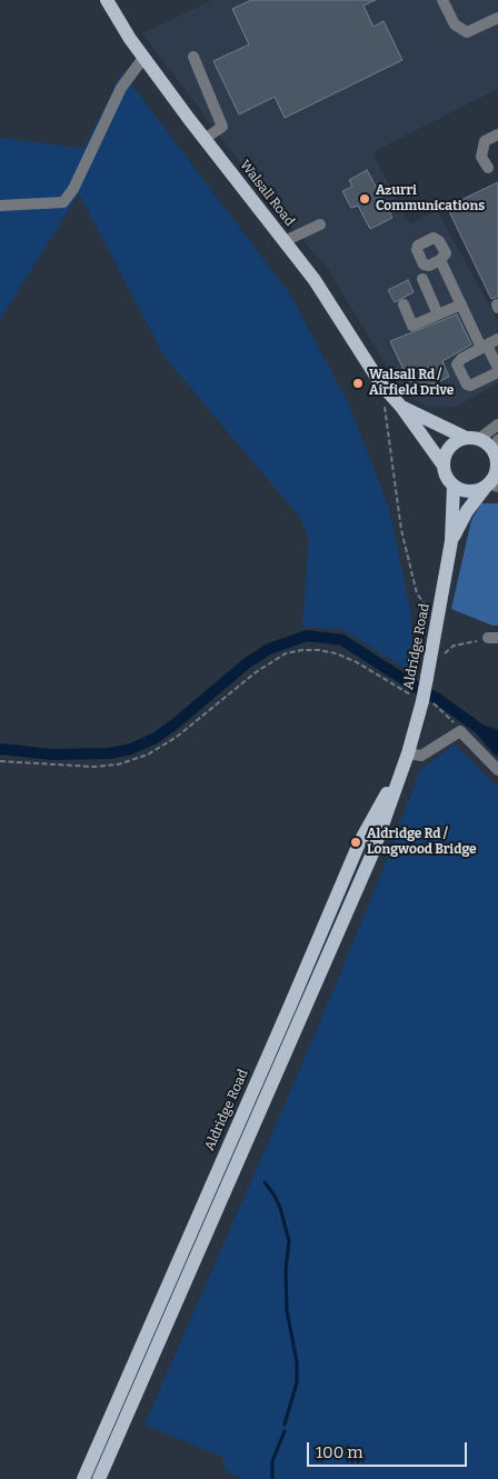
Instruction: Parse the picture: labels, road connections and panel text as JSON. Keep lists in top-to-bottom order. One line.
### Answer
{"streets":{"main road":["Walsall Road","Aldridge Road"]},"crossings":[["Walsall Road","Aldridge Road"]],"places":["Azurri Communications","Walsall Rd / Airfield Drive","Aldridge Rd / Longwood Bridge"],"scale_bar":"100 m"}
